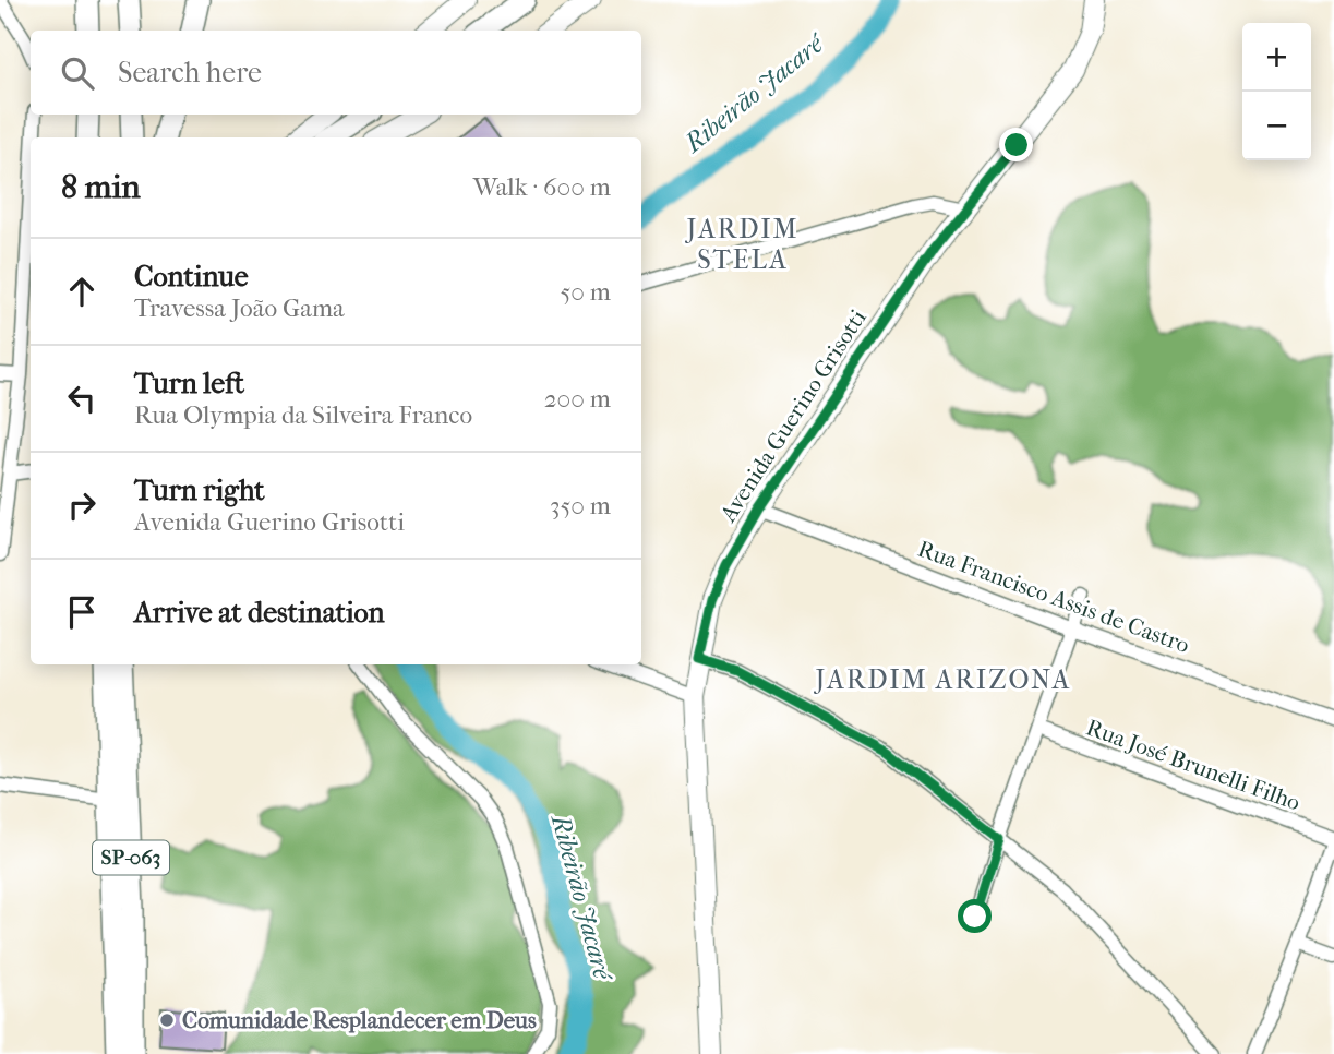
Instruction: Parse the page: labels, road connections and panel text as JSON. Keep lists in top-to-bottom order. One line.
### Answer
{"streets":{"main road":["Avenida Guerino Grisotti","SP-063"],"street":["Rua Francisco Assis de Castro","Rua José Brunelli Filho"]},"crossings":[["Avenida Guerino Grisotti","Rua Francisco Assis de Castro"]],"districts":["JARDIM STELA","JARDIM ARIZONA"],"water":["Ribeirão Jacaré"],"places":["Comunidade Resplandecer em Deus"],"page":{"map_buttons":["+","−"],"search":"Search here","heading":["8 min","Walk · 600 m"],"list":[["Continue","Travessa João Gama","50 m"],["Turn left","Rua Olympia da Silveira Franco","200 m"],["Turn right","Avenida Guerino Grisotti","350 m"],"Arrive at destination"]}}
